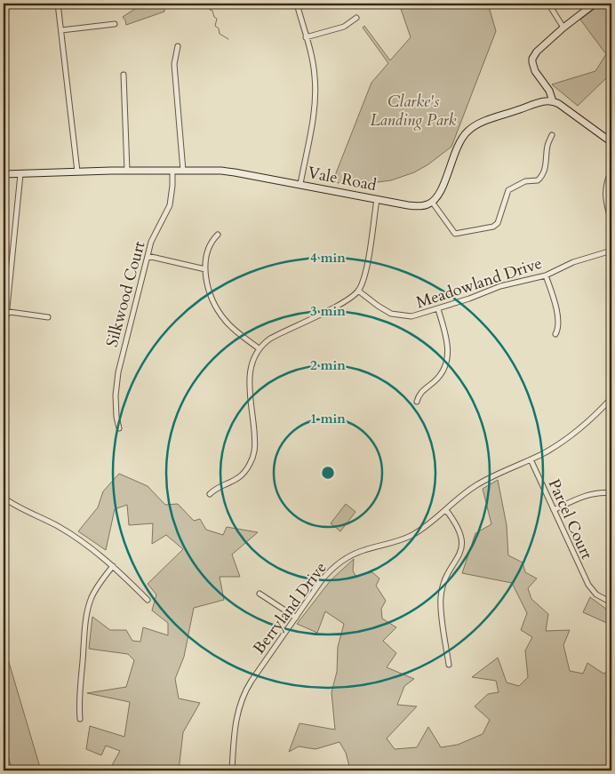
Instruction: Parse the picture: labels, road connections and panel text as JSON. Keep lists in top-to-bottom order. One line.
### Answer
{"streets":{"main road":["Vale Road"],"street":["Meadowland Drive","Silkwood Court","Parcel Court","Berryland Drive"]},"crossings":[["Vale Road","Silkwood Court"],["Parcel Court","Berryland Drive"]],"parks":["Clarke's Landing Park"],"rings":["4 min","3 min","2 min","1 min"]}
